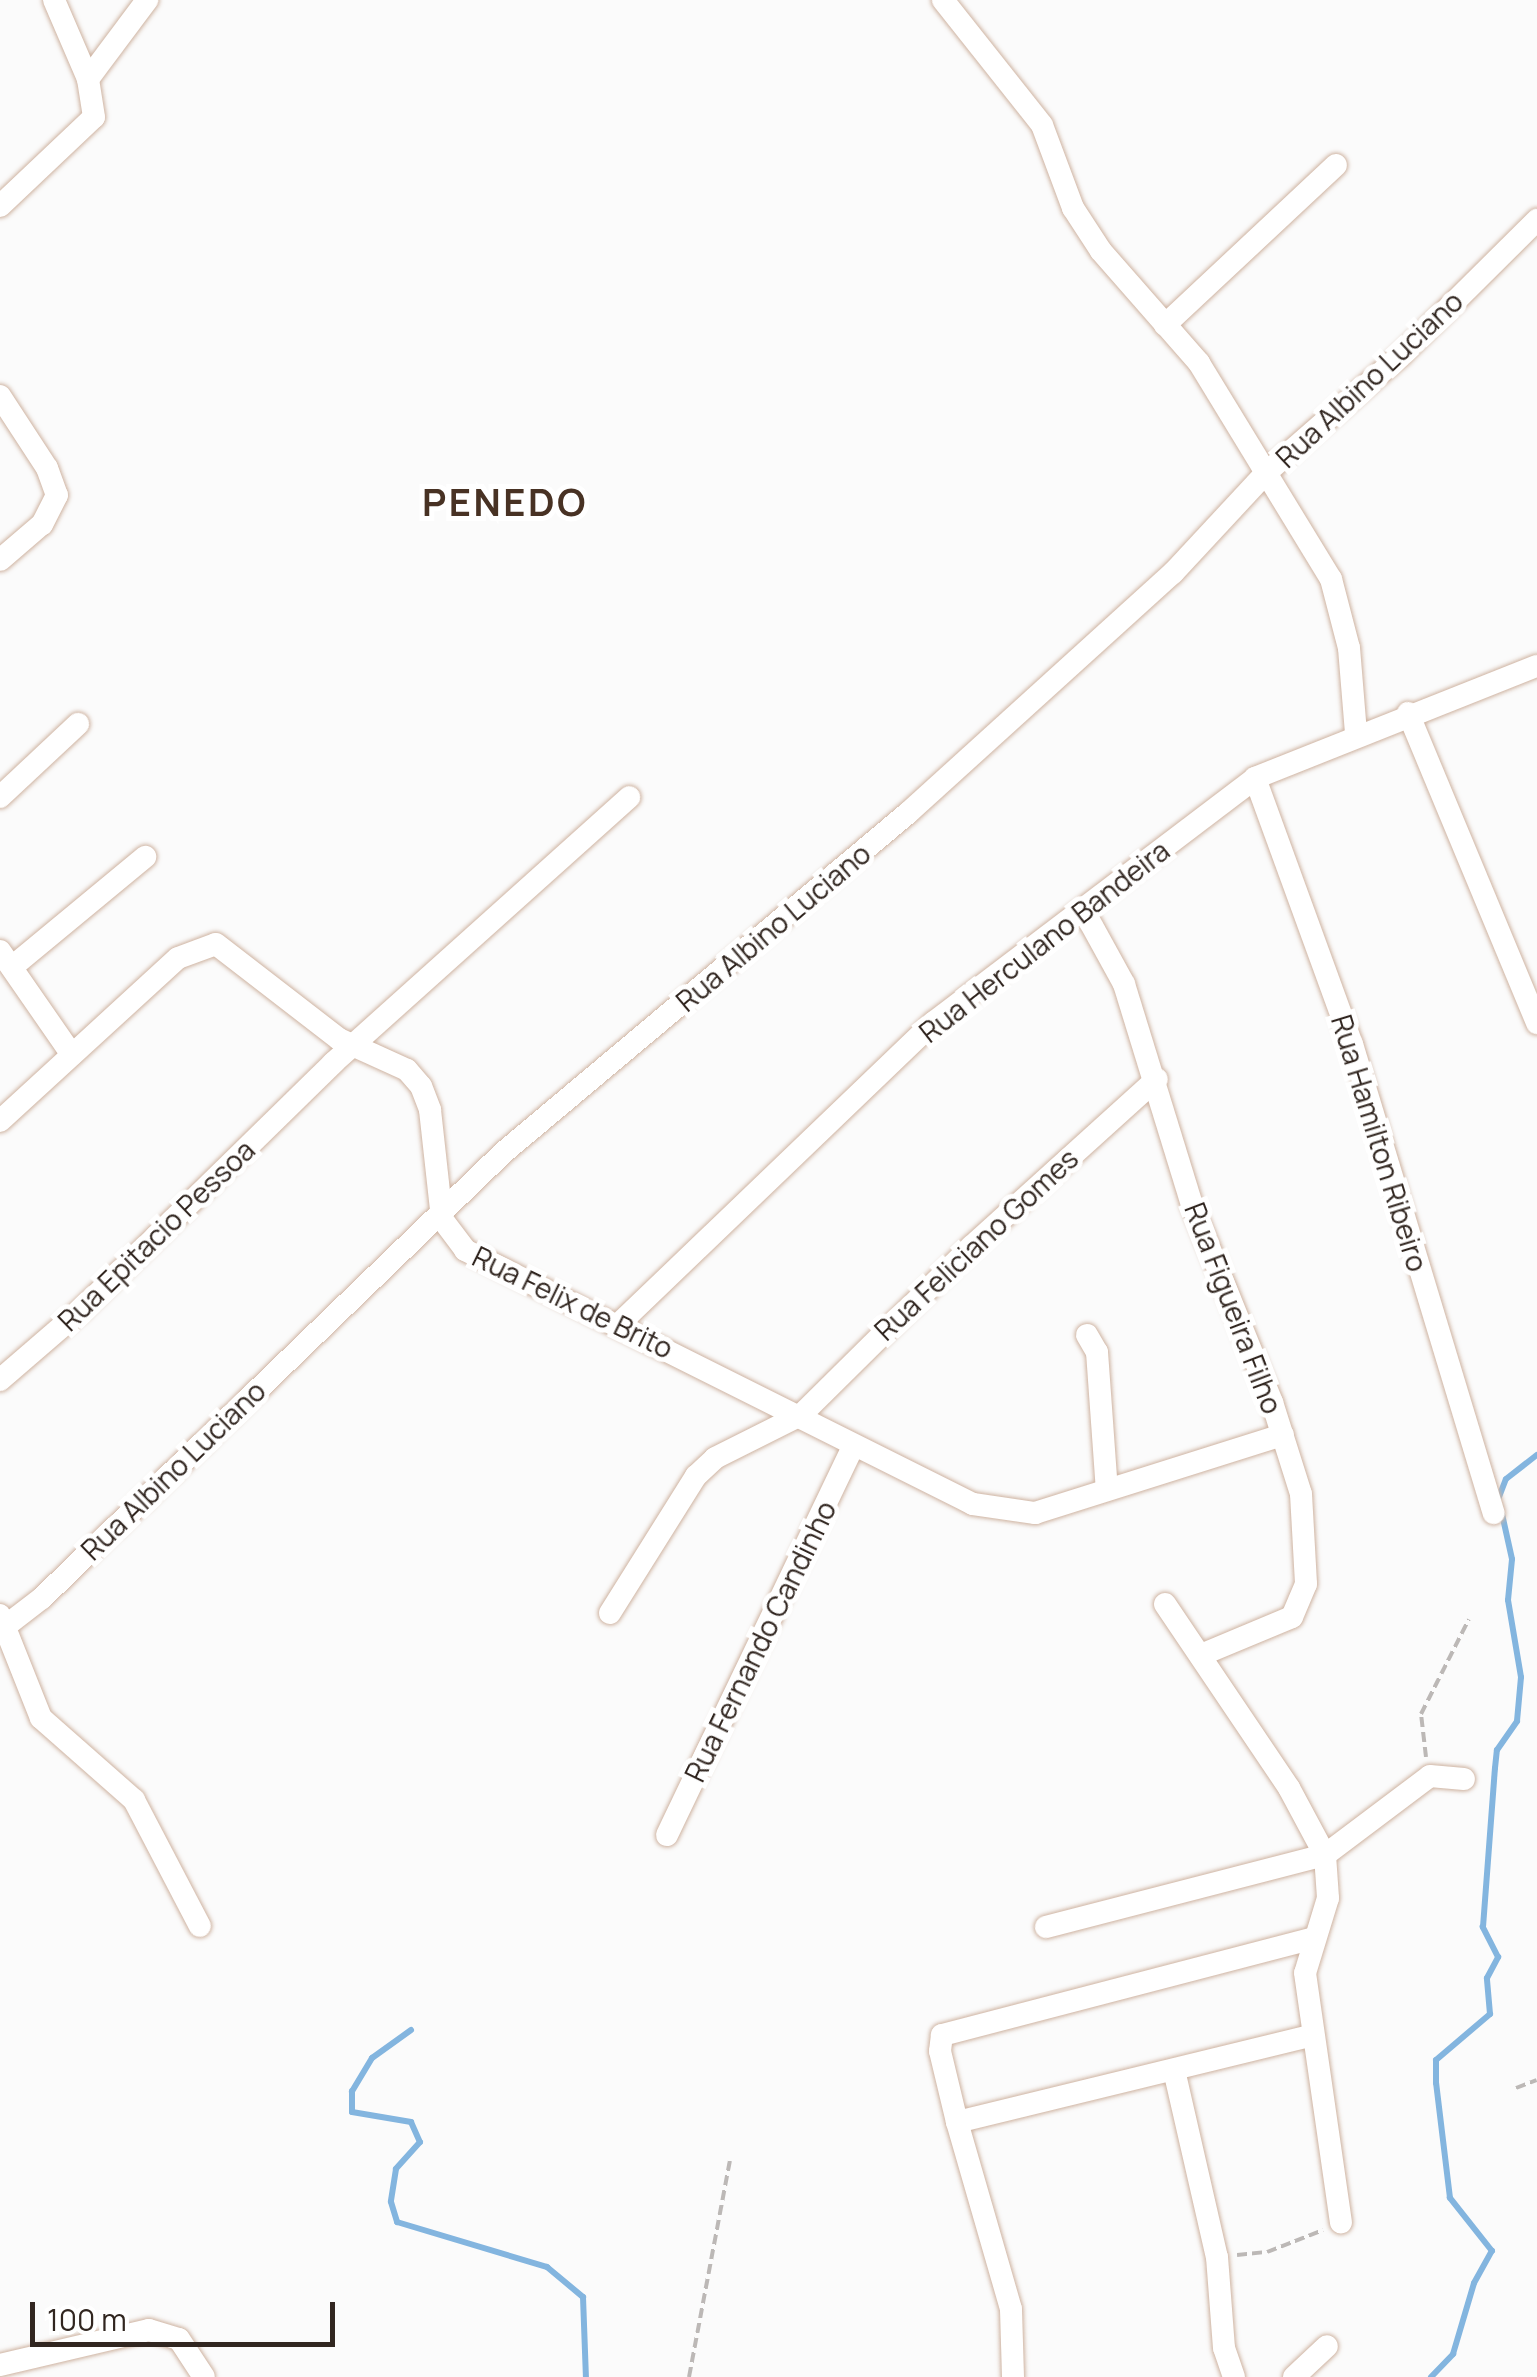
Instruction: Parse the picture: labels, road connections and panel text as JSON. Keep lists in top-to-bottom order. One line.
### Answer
{"streets":{"street":["Rua Albino Luciano","Rua Herculano Bandeira","Rua Hamilton Ribeiro","Rua Epitacio Pessoa","Rua Feliciano Gomes","Rua Felix de Brito","Rua Figueira Filho","Rua Fernando Candinho"]},"crossings":[["Rua Albino Luciano","Rua Felix de Brito"],["Rua Herculano Bandeira","Rua Hamilton Ribeiro"],["Rua Herculano Bandeira","Rua Felix de Brito"],["Rua Herculano Bandeira","Rua Figueira Filho"],["Rua Feliciano Gomes","Rua Felix de Brito"],["Rua Feliciano Gomes","Rua Figueira Filho"],["Rua Felix de Brito","Rua Figueira Filho"],["Rua Felix de Brito","Rua Fernando Candinho"]],"districts":["PENEDO"],"scale_bar":"100 m"}
